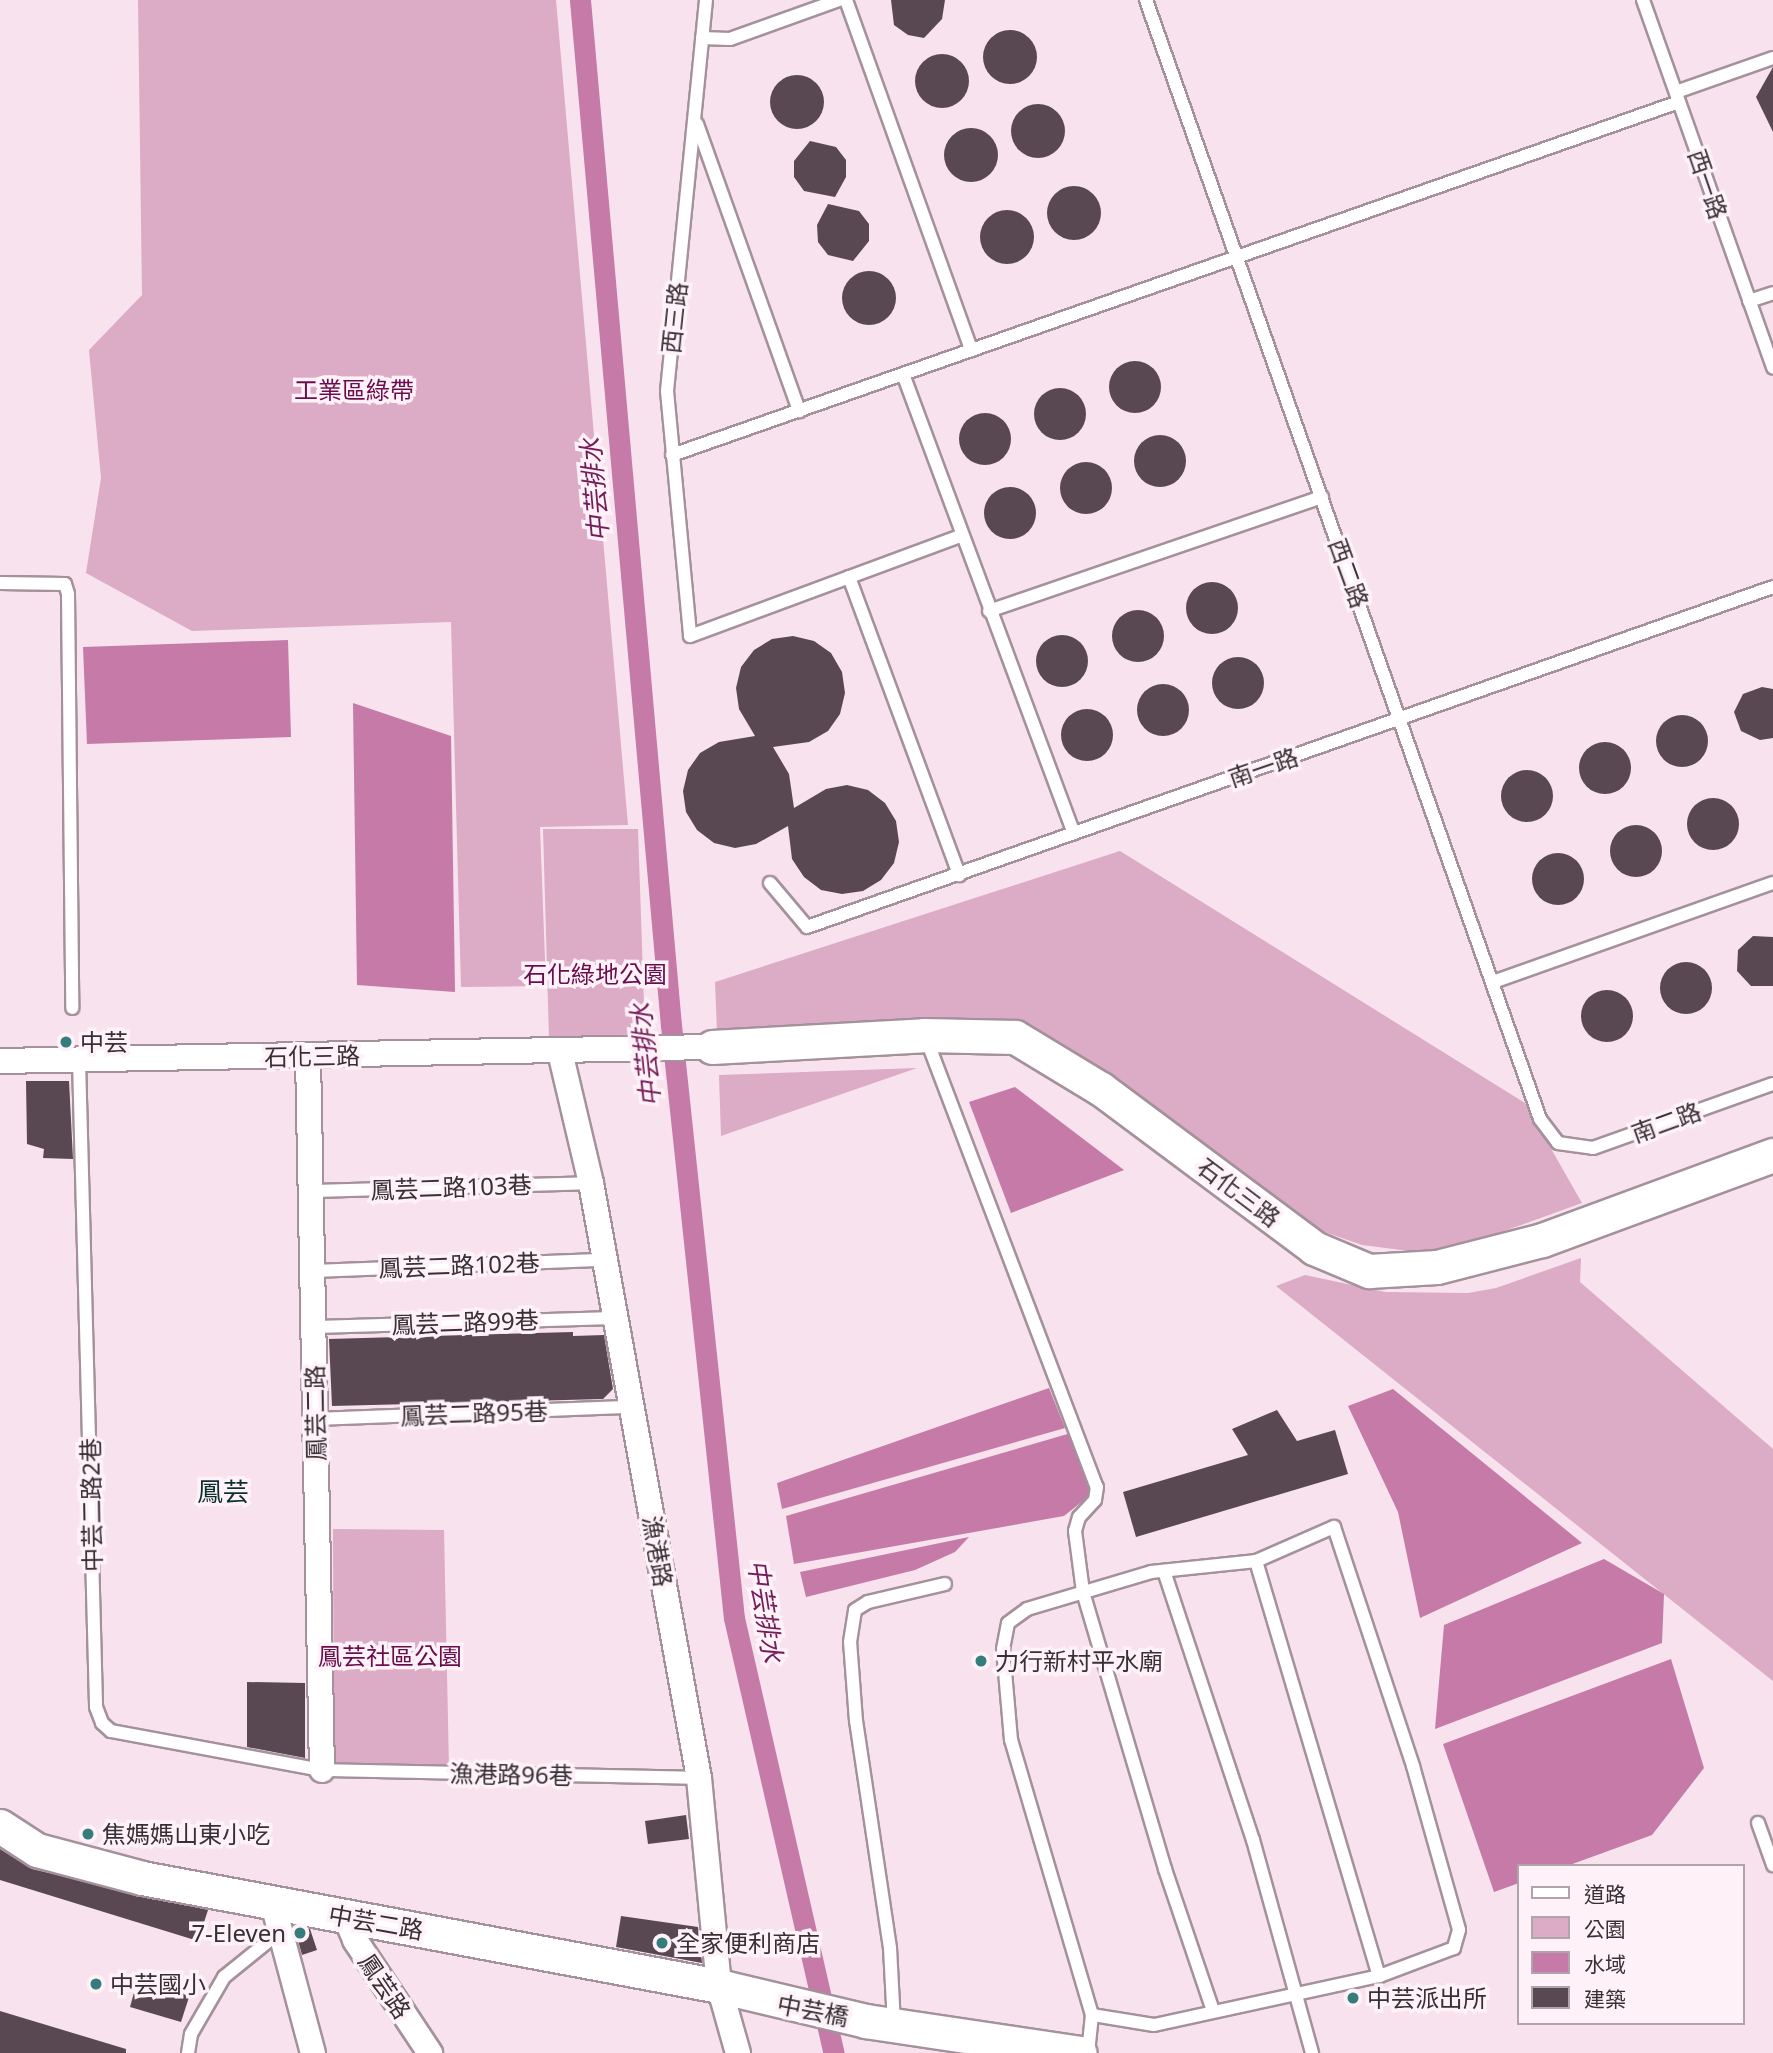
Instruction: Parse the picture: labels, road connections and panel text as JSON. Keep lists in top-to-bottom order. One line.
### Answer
{"streets":{"street":["石化三路","鳳芸二路","漁港路","中芸二路","鳳芸路","中芸橋"],"lane":["西一路","西三路","西二路","南一路","南二路","鳳芸二路103巷","鳳芸二路102巷","鳳芸二路99巷","鳳芸二路95巷","中芸二路2巷","漁港路96巷"]},"crossings":[["西二路","南一路"],["西二路","南二路"],["石化三路","鳳芸二路"],["石化三路","中芸二路2巷"],["石化三路","漁港路"],["鳳芸二路103巷","鳳芸二路"],["鳳芸二路103巷","漁港路"],["鳳芸二路102巷","鳳芸二路"],["鳳芸二路102巷","漁港路"],["鳳芸二路99巷","鳳芸二路"],["鳳芸二路99巷","漁港路"],["鳳芸二路","鳳芸二路95巷"],["鳳芸二路","中芸二路2巷"],["鳳芸二路","漁港路96巷"],["鳳芸二路95巷","漁港路"],["中芸二路2巷","漁港路96巷"],["漁港路","漁港路96巷"],["漁港路","中芸二路"],["中芸二路","鳳芸路"],["中芸二路","中芸橋"]],"districts":["鳳芸"],"water":["中芸排水"],"parks":["工業區綠帶","石化綠地公園","鳳芸社區公園"],"places":["中芸","力行新村平水廟","焦媽媽山東小吃","7-Eleven","全家便利商店","中芸國小","中芸派出所"],"legend":["道路","公園","水域","建築"]}
